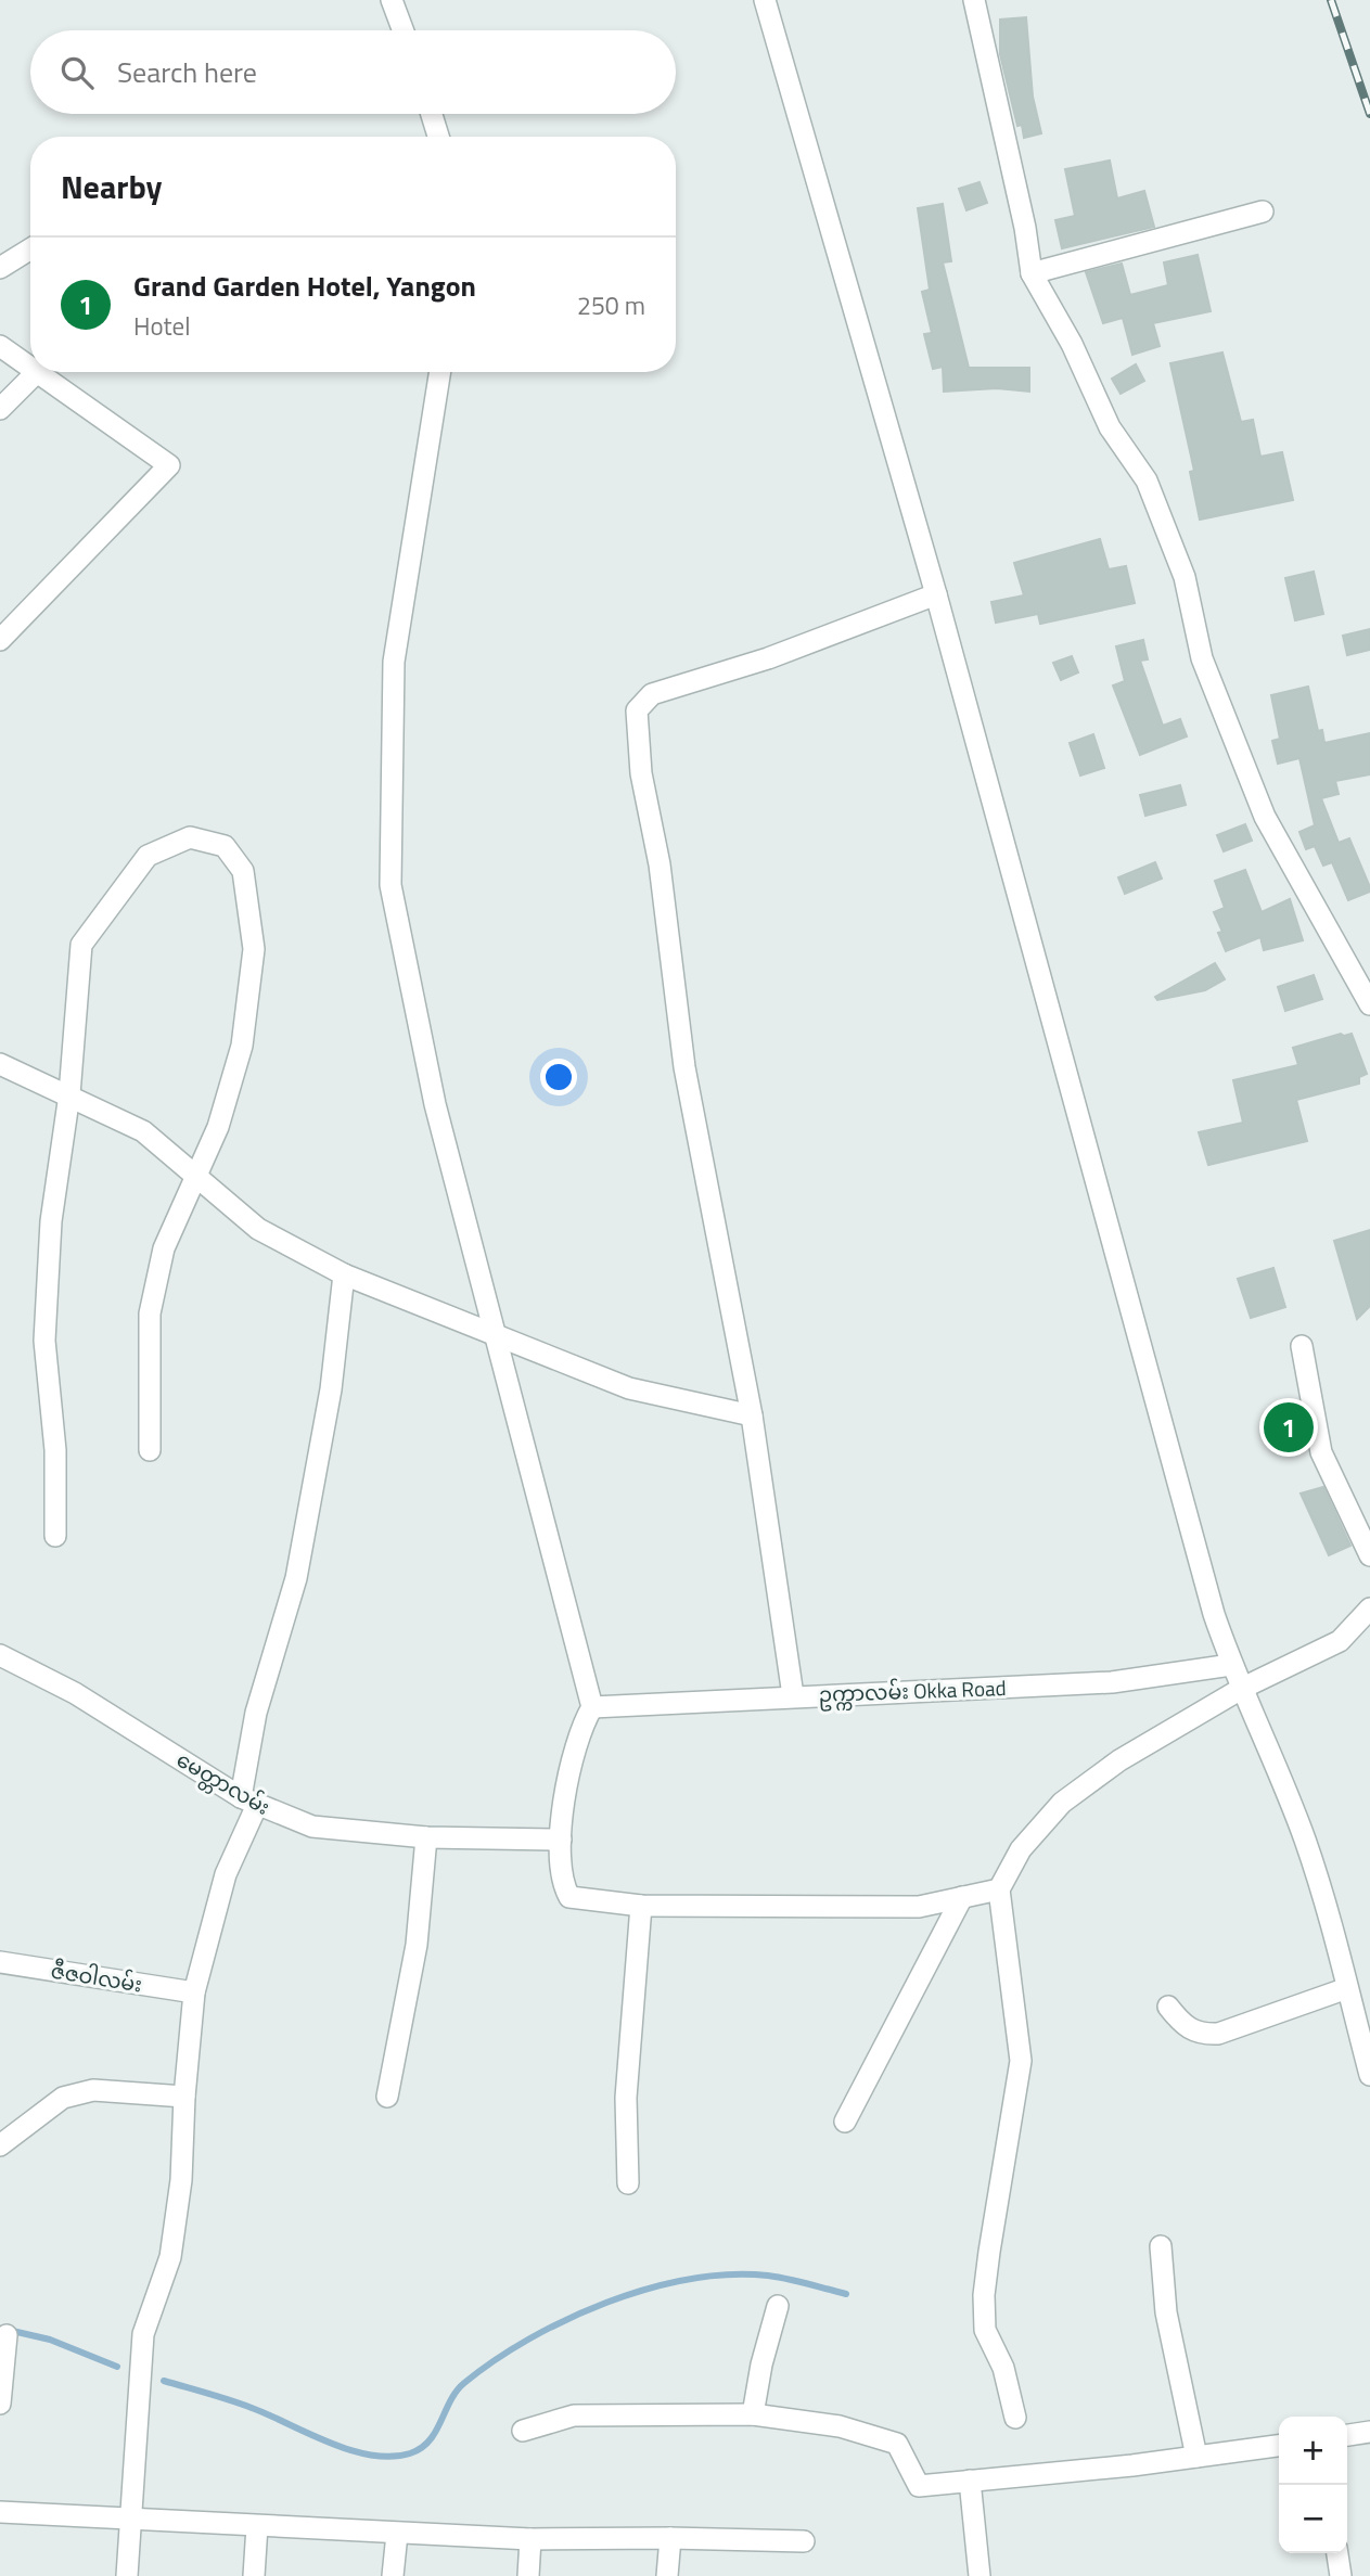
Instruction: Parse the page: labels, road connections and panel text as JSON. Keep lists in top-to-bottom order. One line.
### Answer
{"streets":{"street":["ဥက္ကာလမ်း Okka Road","မေတ္တာလမ်း","ဇီဇဝါလမ်း"]},"page":{"search":"Search here","heading":"Nearby","list":[{"mark":"1","name":"Grand Garden Hotel, Yangon","note":"Hotel","value":"250 m"}],"pins":"1","map_buttons":["+","−"]}}
